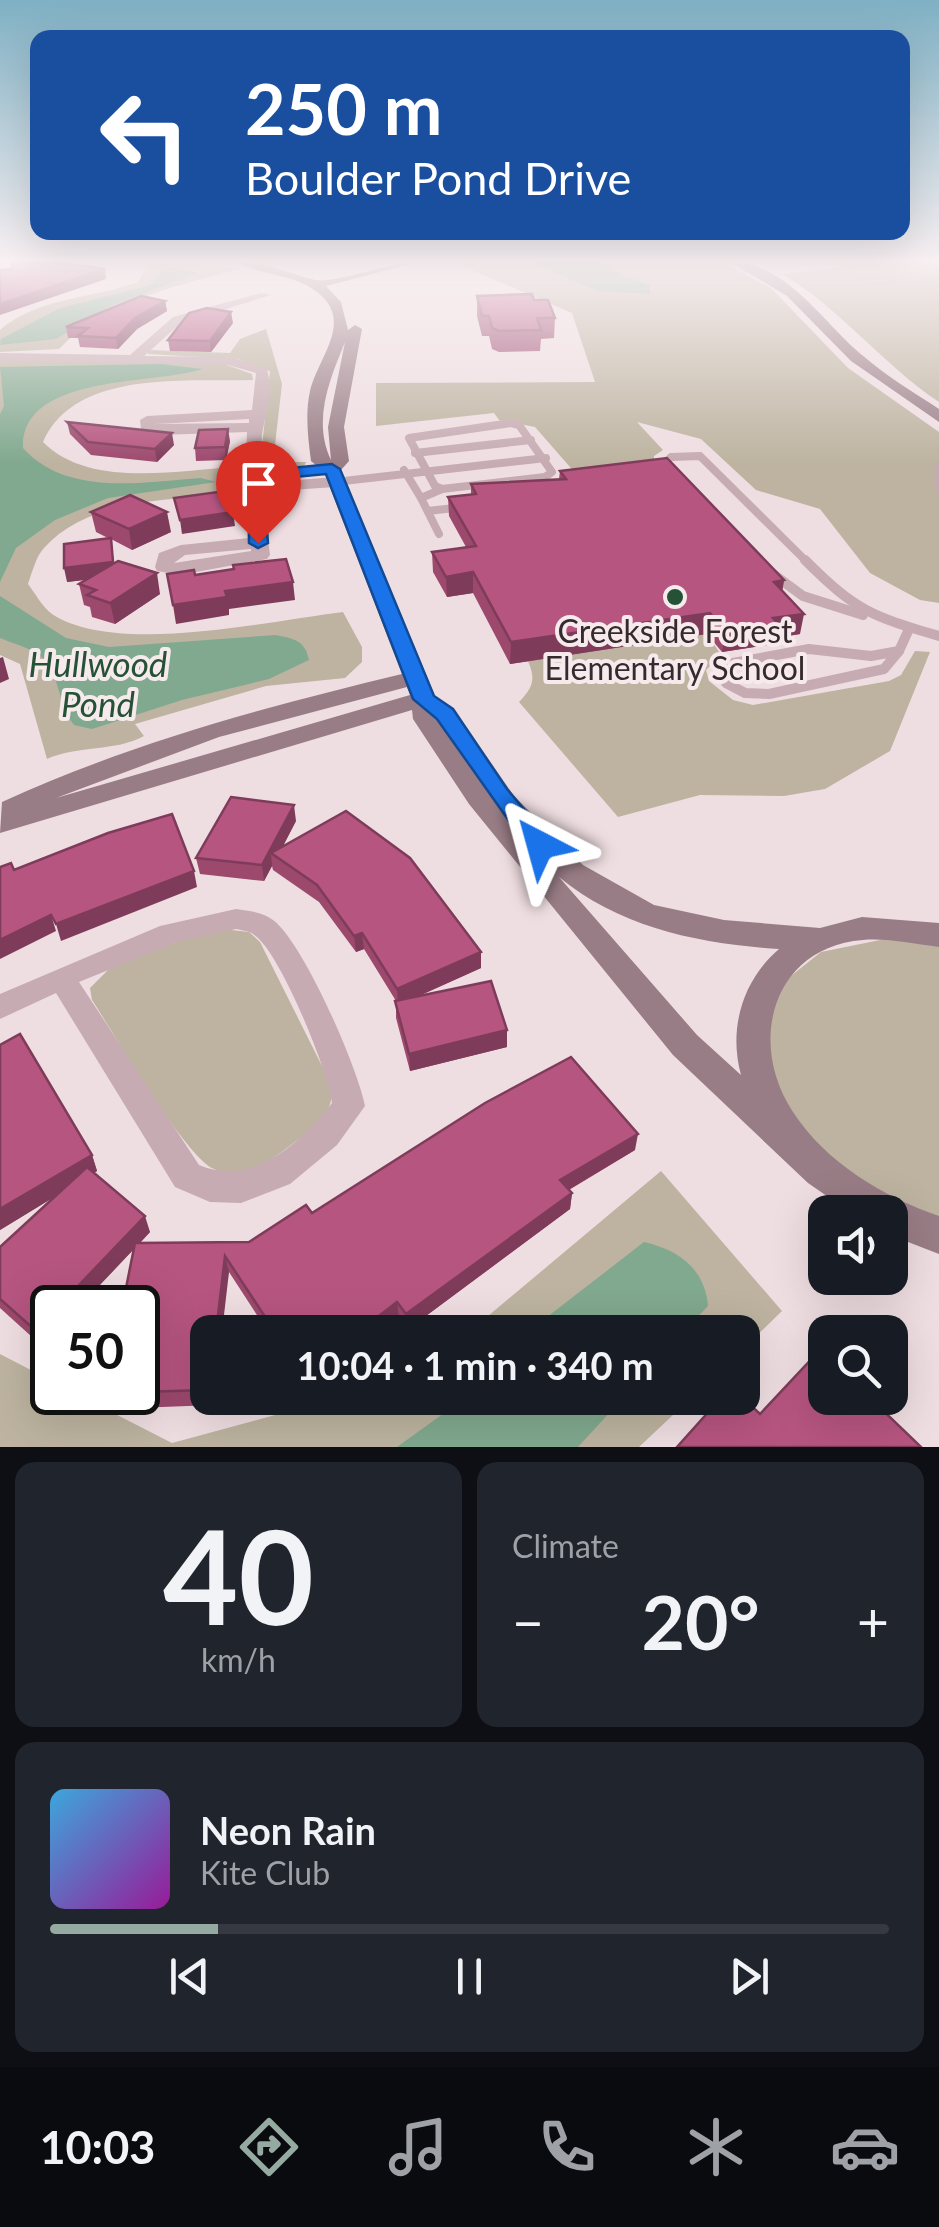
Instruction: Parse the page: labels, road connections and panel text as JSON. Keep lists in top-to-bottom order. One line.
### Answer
{"water":["Hullwood Pond"],"places":["Creekside Forest Elementary School"],"page":{"turn":["250 m","Boulder Pond Drive"],"limit":"50","trip":"10:04 · 1 min · 340 m","tile":[["40","km/h"],"Climate"],"heat":["−","20°","+"],"song":["Neon Rain","Kite Club"],"tabs":"10:03"}}
